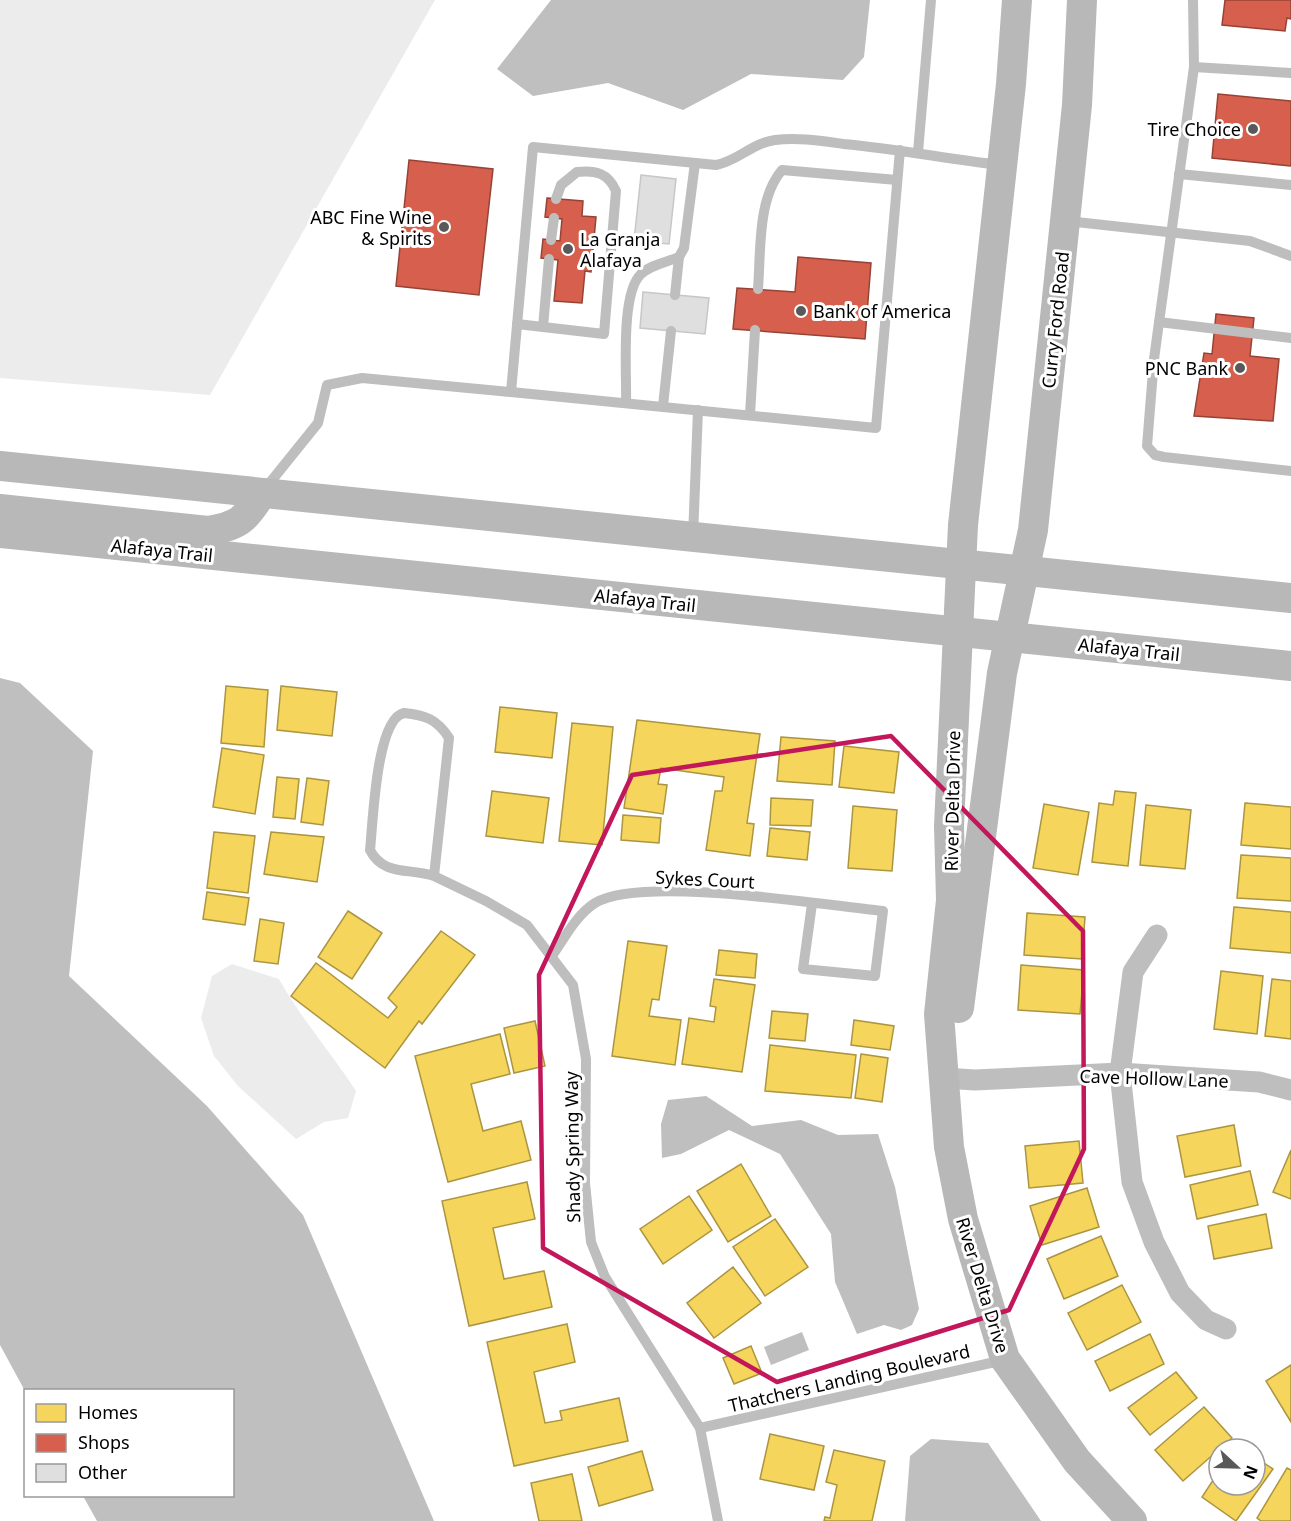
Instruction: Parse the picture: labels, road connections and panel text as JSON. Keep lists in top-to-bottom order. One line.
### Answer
{"streets":{"main road":["Curry Ford Road","Alafaya Trail","River Delta Drive"],"street":["Cave Hollow Lane"],"lane":["Sykes Court","Shady Spring Way","Thatchers Landing Boulevard"]},"crossings":[["Curry Ford Road","Alafaya Trail"],["Curry Ford Road","River Delta Drive"],["Alafaya Trail","River Delta Drive"],["River Delta Drive","Cave Hollow Lane"],["River Delta Drive","Thatchers Landing Boulevard"],["Sykes Court","Shady Spring Way"],["Shady Spring Way","Thatchers Landing Boulevard"]],"places":["Tire Choice","ABC Fine Wine & Spirits","La Granja Alafaya","Bank of America","PNC Bank"],"legend":["Homes","Shops","Other"],"north":"right"}
